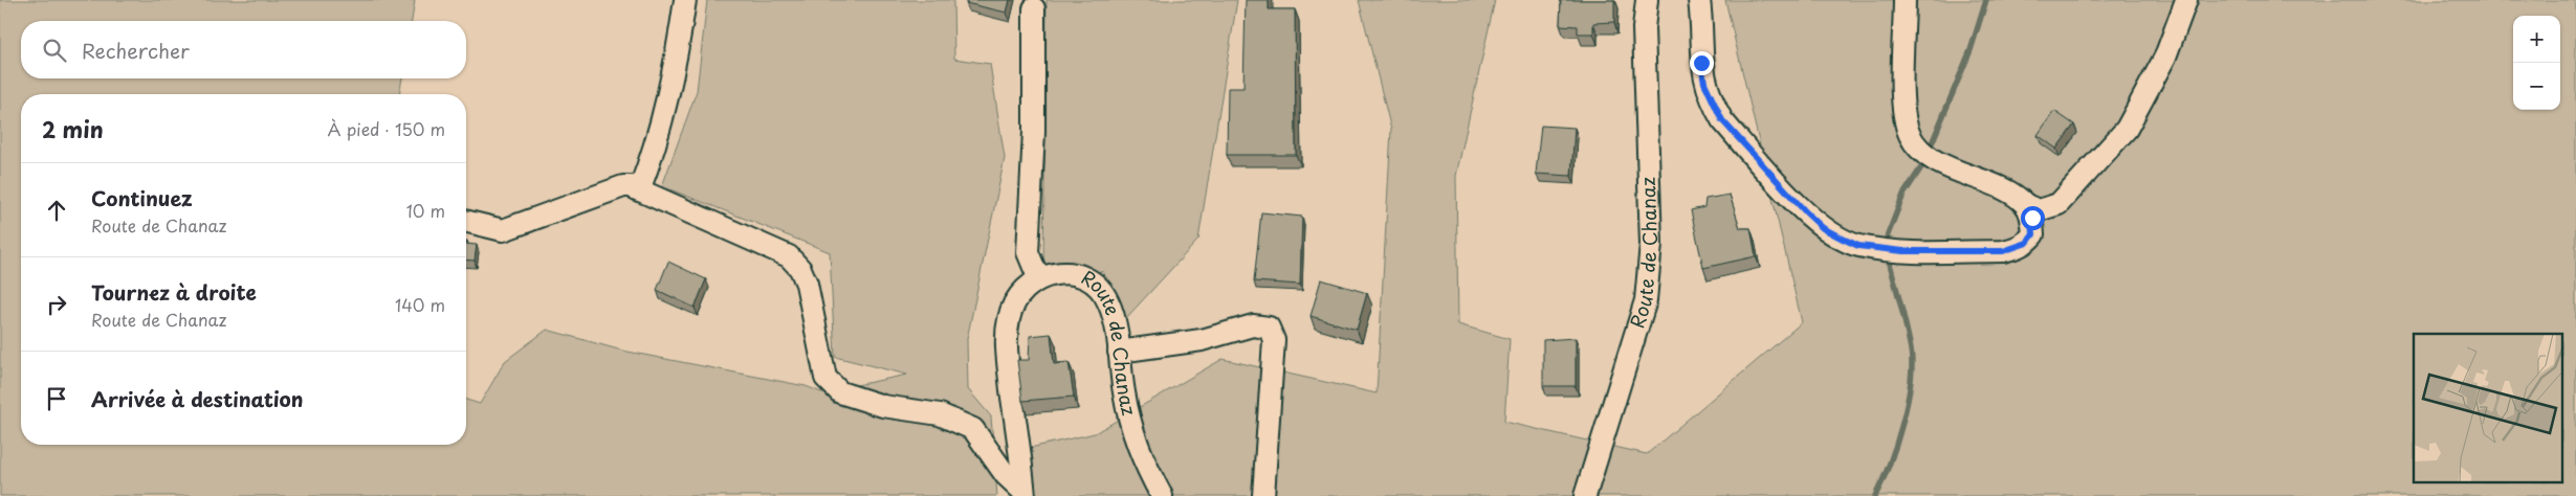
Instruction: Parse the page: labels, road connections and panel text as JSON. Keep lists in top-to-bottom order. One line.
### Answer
{"streets":{"street":["Route de Chanaz"]},"page":{"map_buttons":["+","−"],"search":"Rechercher","heading":["2 min","À pied · 150 m"],"list":[["Continuez","Route de Chanaz","10 m"],["Tournez à droite","Route de Chanaz","140 m"],"Arrivée à destination"]}}
